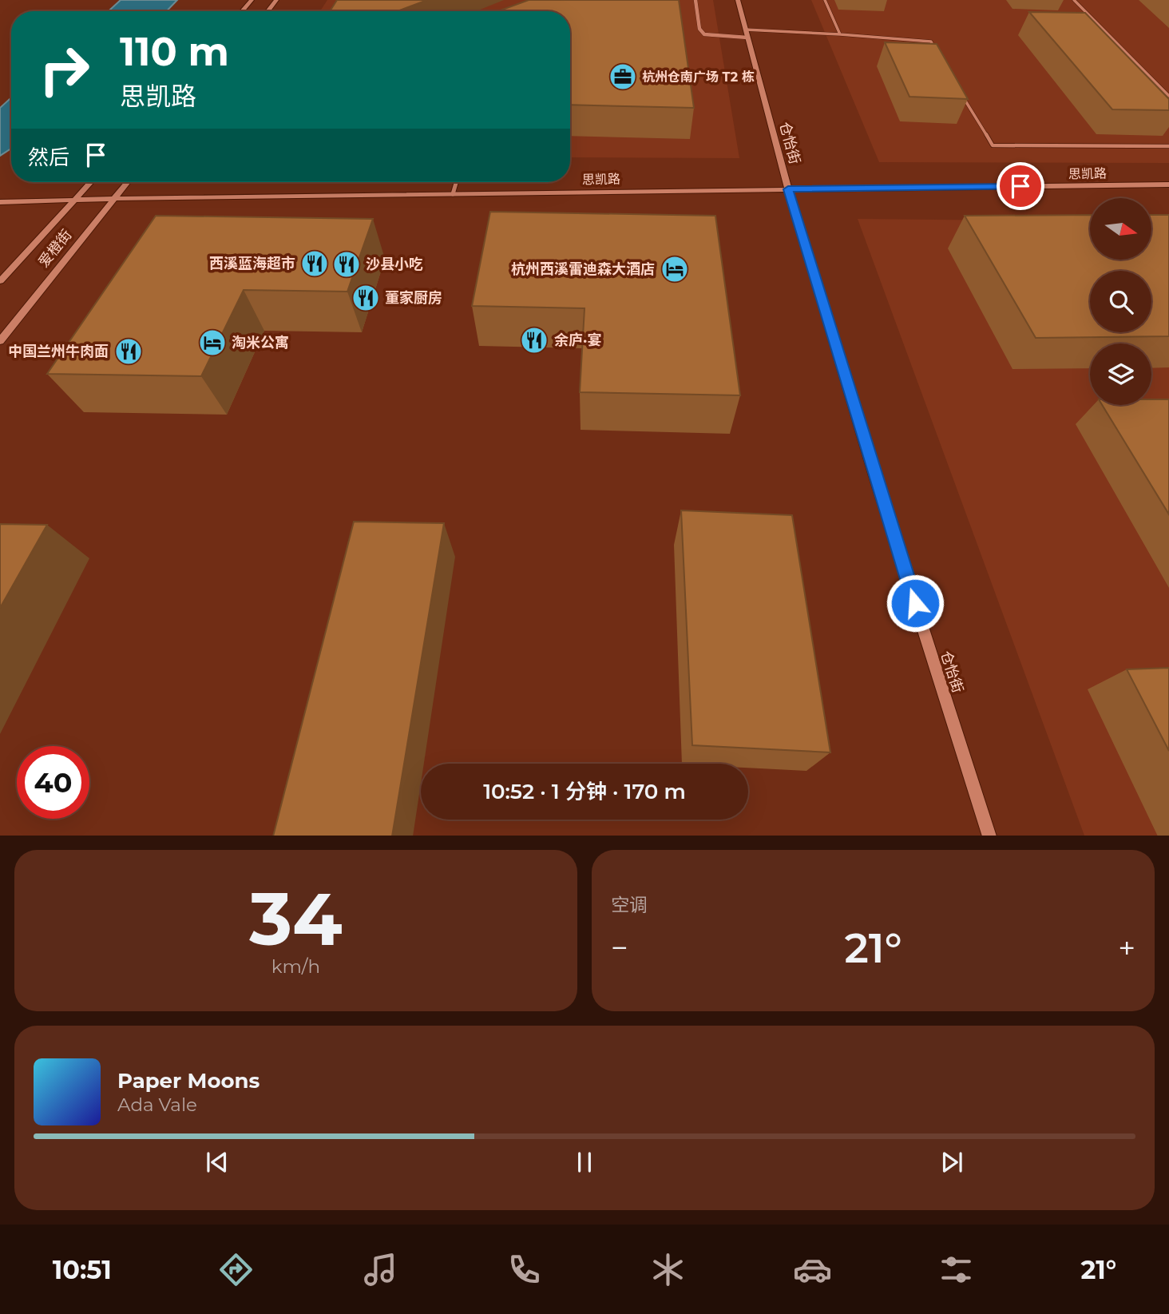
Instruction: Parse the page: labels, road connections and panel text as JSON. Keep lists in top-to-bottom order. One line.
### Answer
{"streets":{"street":["仓怡街","思凯路","爱橙街"]},"crossings":[["仓怡街","思凯路"],["思凯路","爱橙街"]],"places":{"office":["杭州仓南广场 T2 栋"],"restaurant":["西溪蓝海超市","沙县小吃","董家厨房","余庐·宴","中国兰州牛肉面"],"hotel":["杭州西溪雷迪森大酒店","淘米公寓"]},"north":"right","page":{"turn":["110 m","思凯路"],"then":"然后","limit":"40","trip":"10:52 · 1 分钟 · 170 m","tile":[["34","km/h"],"空调"],"heat":["−","21°","+"],"song":["Paper Moons","Ada Vale"],"tabs":["10:51","21°"]}}
